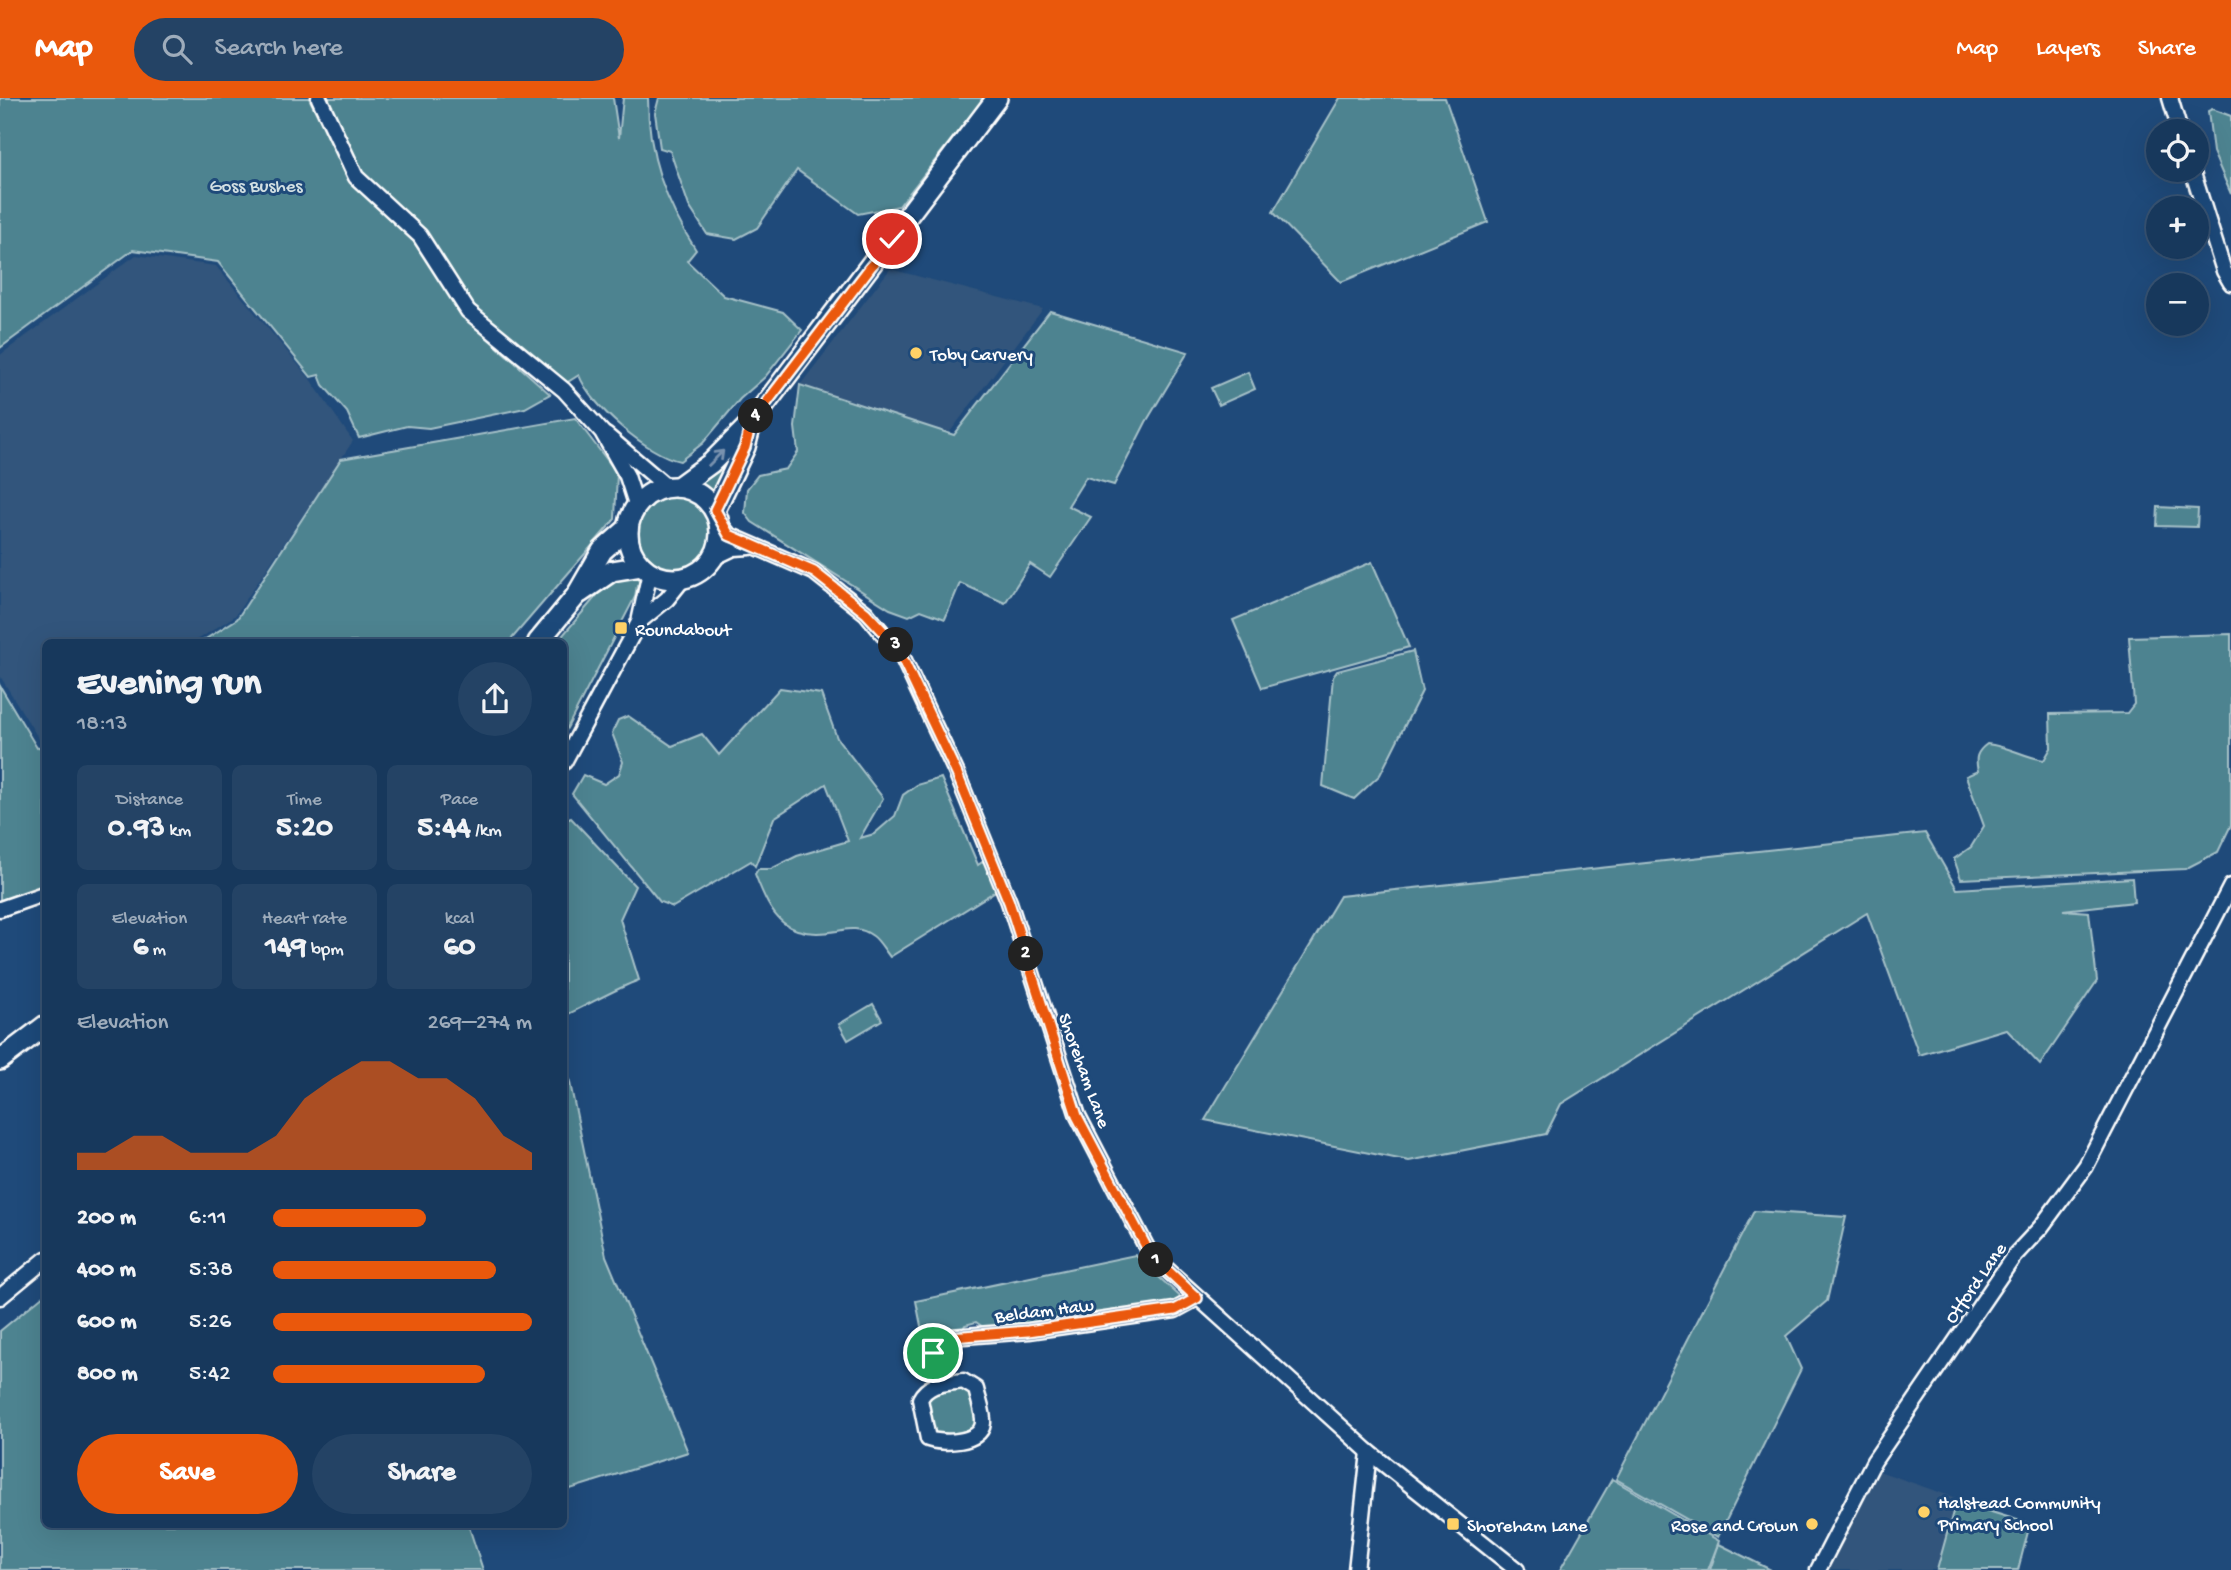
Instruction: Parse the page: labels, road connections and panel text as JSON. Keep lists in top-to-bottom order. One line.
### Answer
{"streets":{"street":["Shoreham Lane","Otford Lane","Beldam Haw"]},"crossings":[["Shoreham Lane","Beldam Haw"]],"parks":["Goss Bushes"],"places":{"other":["Toby Carvery","Halstead Community Primary School","Rose and Crown"],"transit":["Roundabout","Shoreham Lane"]},"page":{"header":"Map","search":"Search here","nav":["Map","Layers","Share"],"map_buttons":["+","−"],"pins":["4","3","2","1"],"heading":["Evening run","18:13"],"stats":[["Distance","0.93 km"],["Time","5:20"],["Pace","5:44 /km"],["Elevation","6 m"],["Heart rate","149 bpm"],["kcal","60"]],"chart":["Elevation","269–274 m"],"list":[{"name":"200 m","note":"6:11"},{"name":"400 m","note":"5:38"},{"name":"600 m","note":"5:26"},{"name":"800 m","note":"5:42"}],"buttons":["Save","Share"]}}
